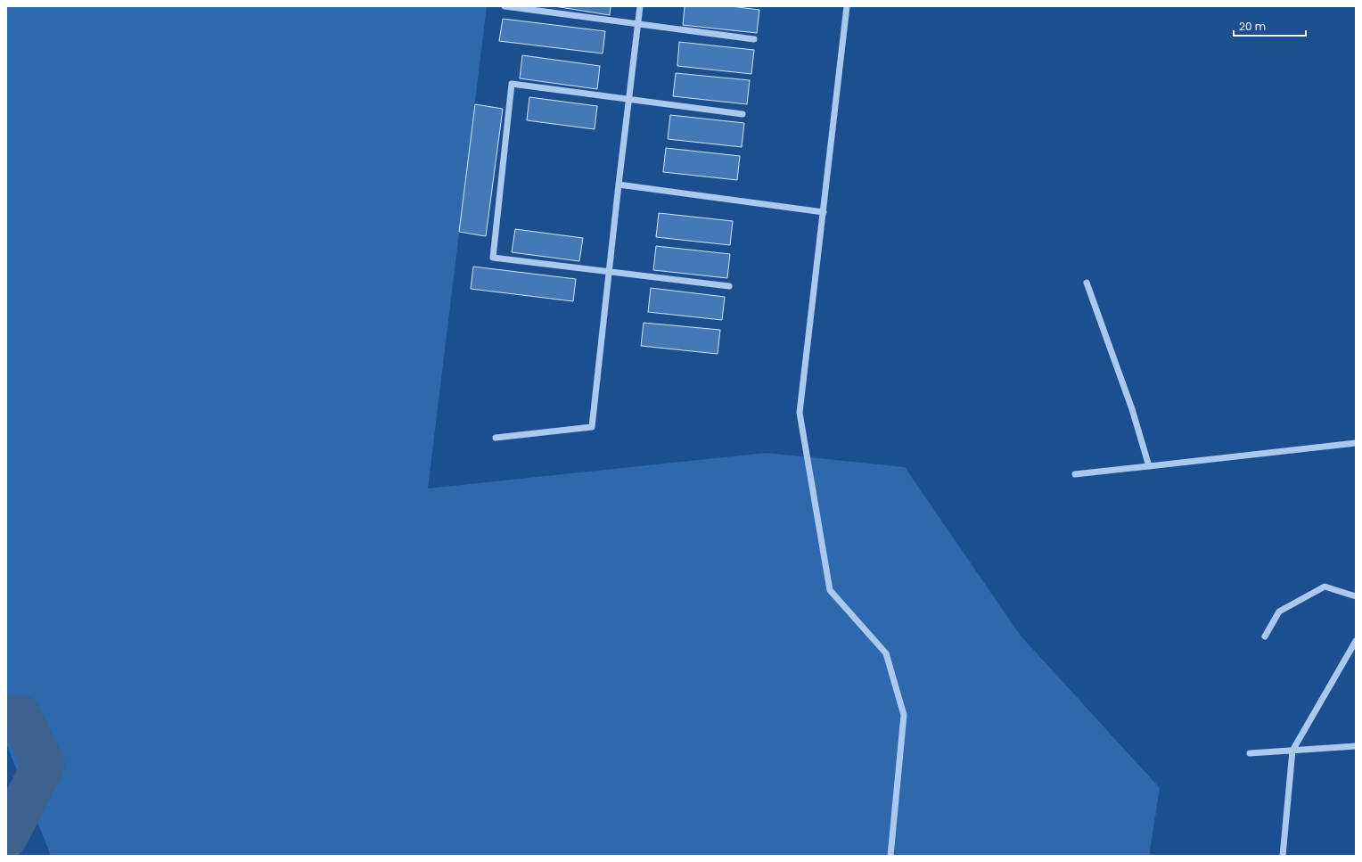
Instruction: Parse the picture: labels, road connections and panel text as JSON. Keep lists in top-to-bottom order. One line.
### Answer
{"scale_bar":"20 m"}
